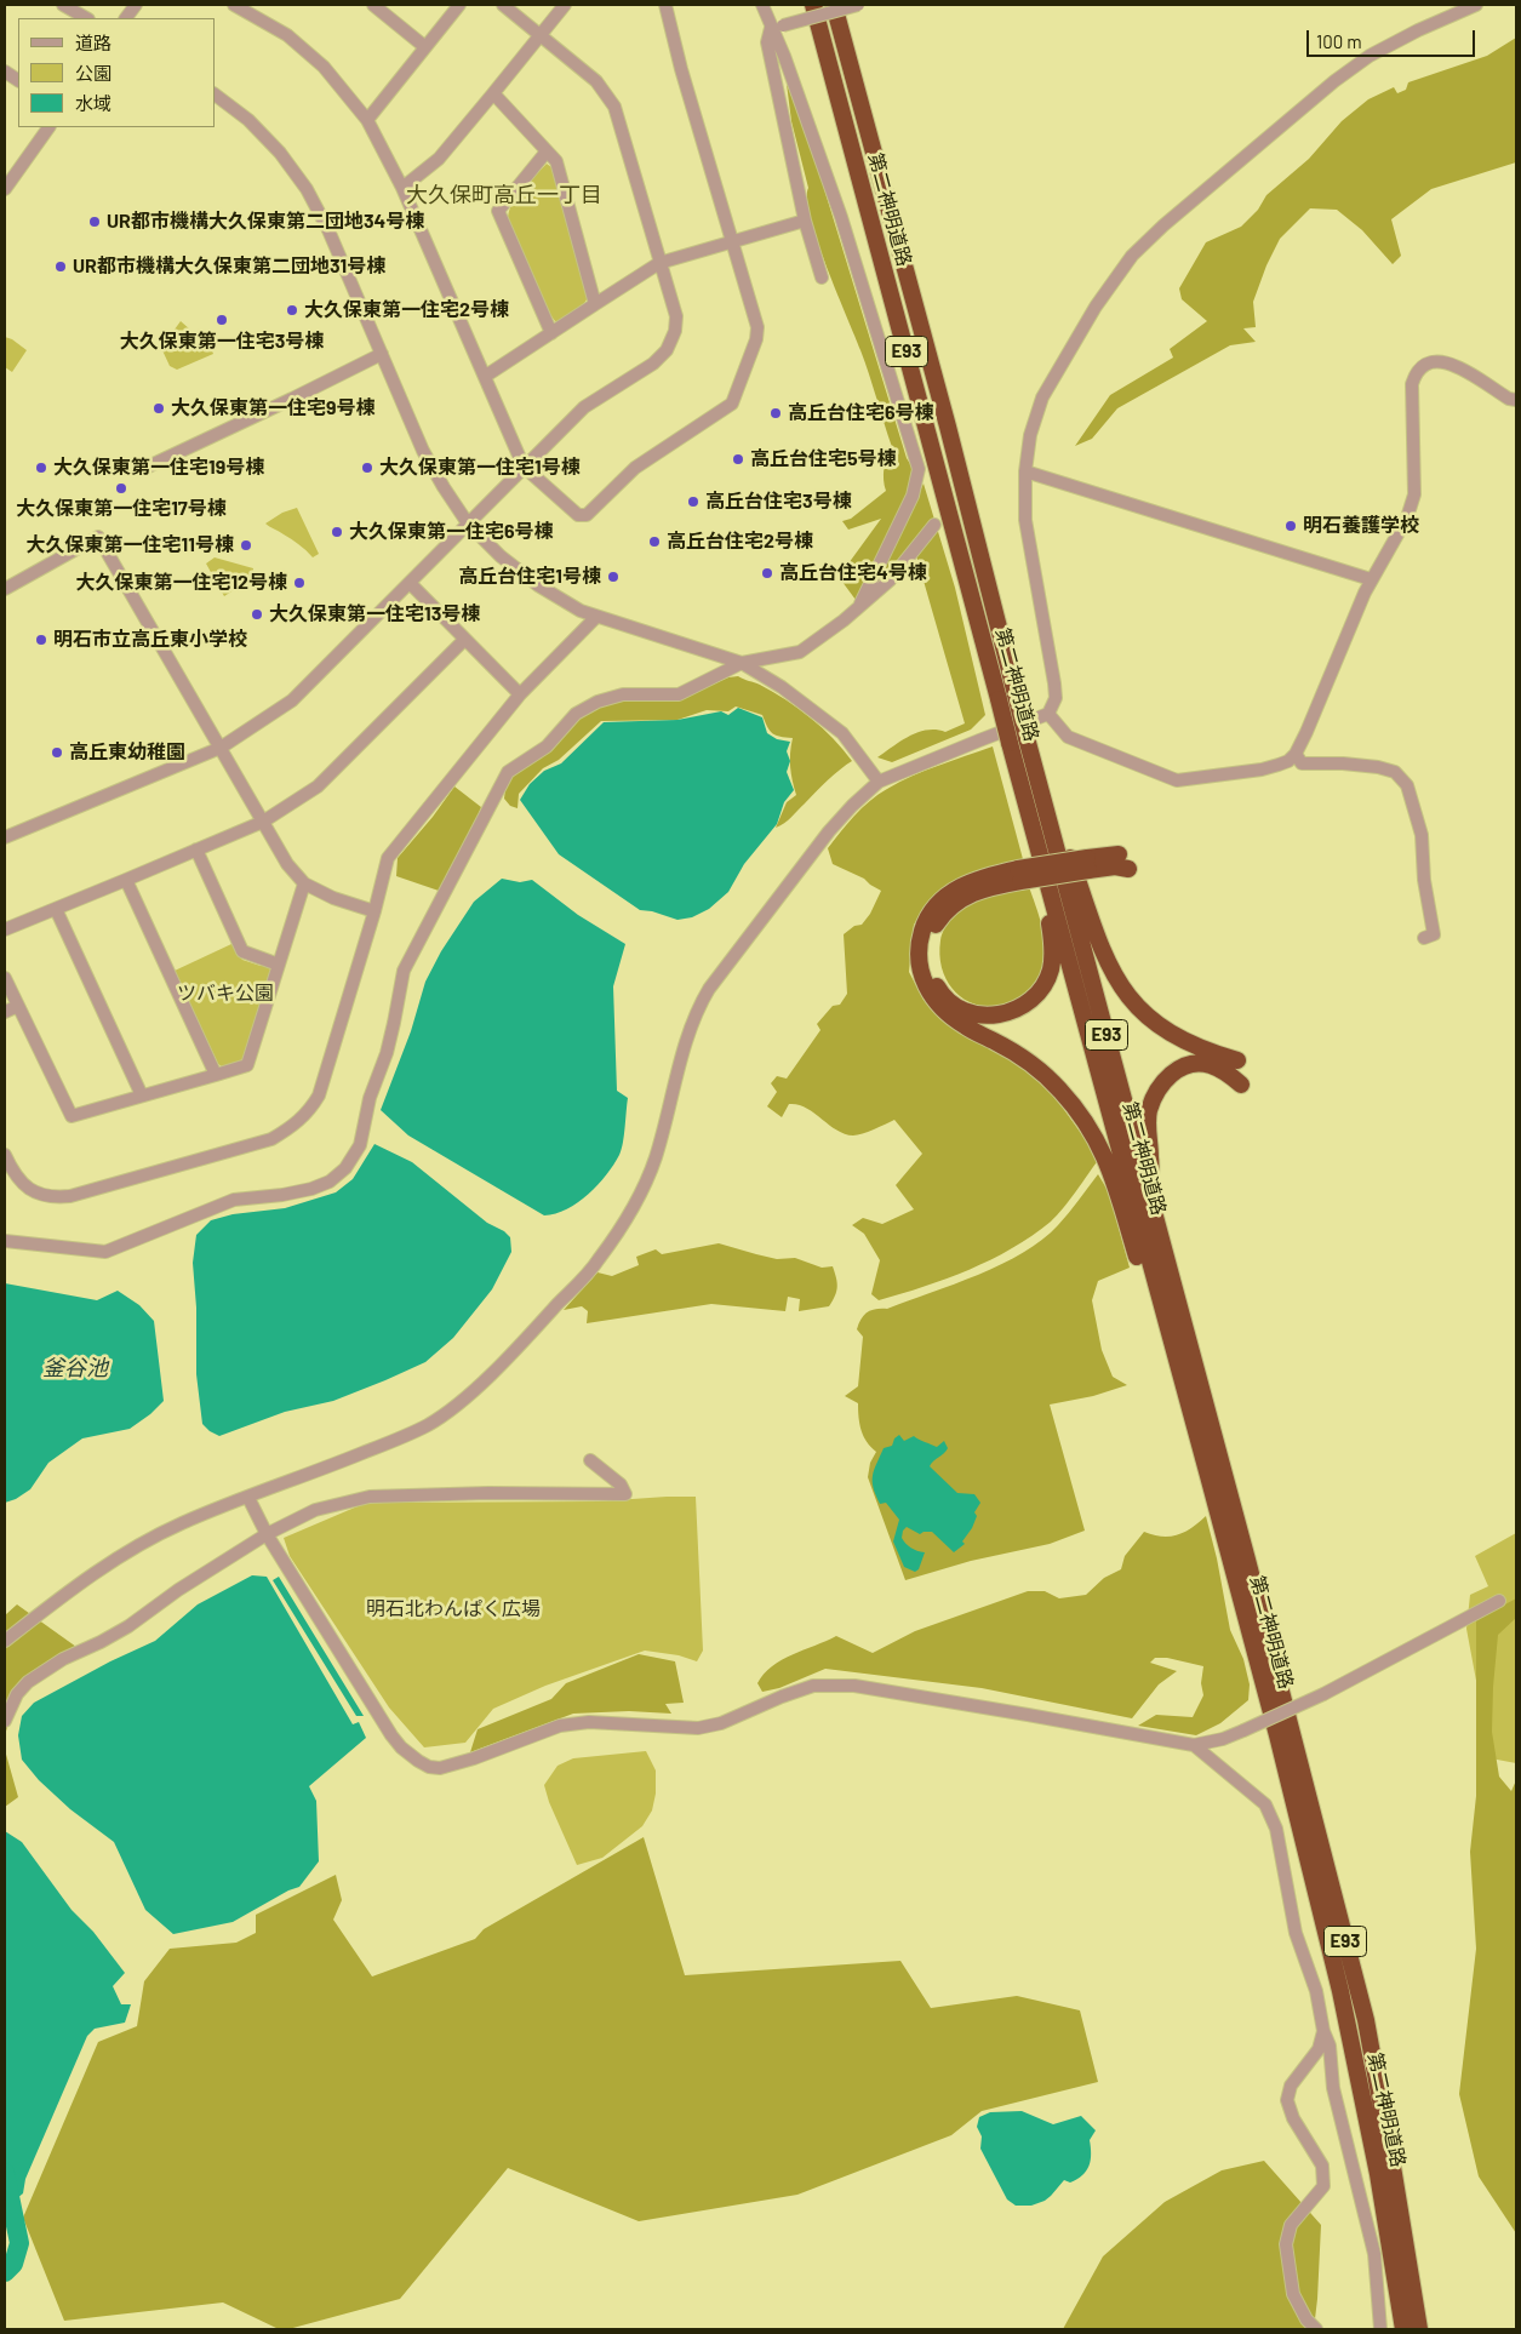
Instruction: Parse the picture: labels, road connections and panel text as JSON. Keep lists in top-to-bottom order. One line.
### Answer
{"streets":{"highway":["第二神明道路","E93"]},"districts":["大久保町高丘一丁目"],"water":["釜谷池"],"parks":["ツバキ公園","明石北わんぱく広場"],"places":["UR都市機構大久保東第二団地34号棟","UR都市機構大久保東第二団地31号棟","大久保東第一住宅2号棟","大久保東第一住宅3号棟","大久保東第一住宅9号棟","高丘台住宅6号棟","高丘台住宅5号棟","大久保東第一住宅19号棟","大久保東第一住宅1号棟","大久保東第一住宅17号棟","高丘台住宅3号棟","明石養護学校","大久保東第一住宅6号棟","高丘台住宅2号棟","大久保東第一住宅11号棟","高丘台住宅4号棟","高丘台住宅1号棟","大久保東第一住宅12号棟","大久保東第一住宅13号棟","明石市立高丘東小学校","高丘東幼稚園"],"legend":["道路","公園","水域"],"scale_bar":"100 m"}
